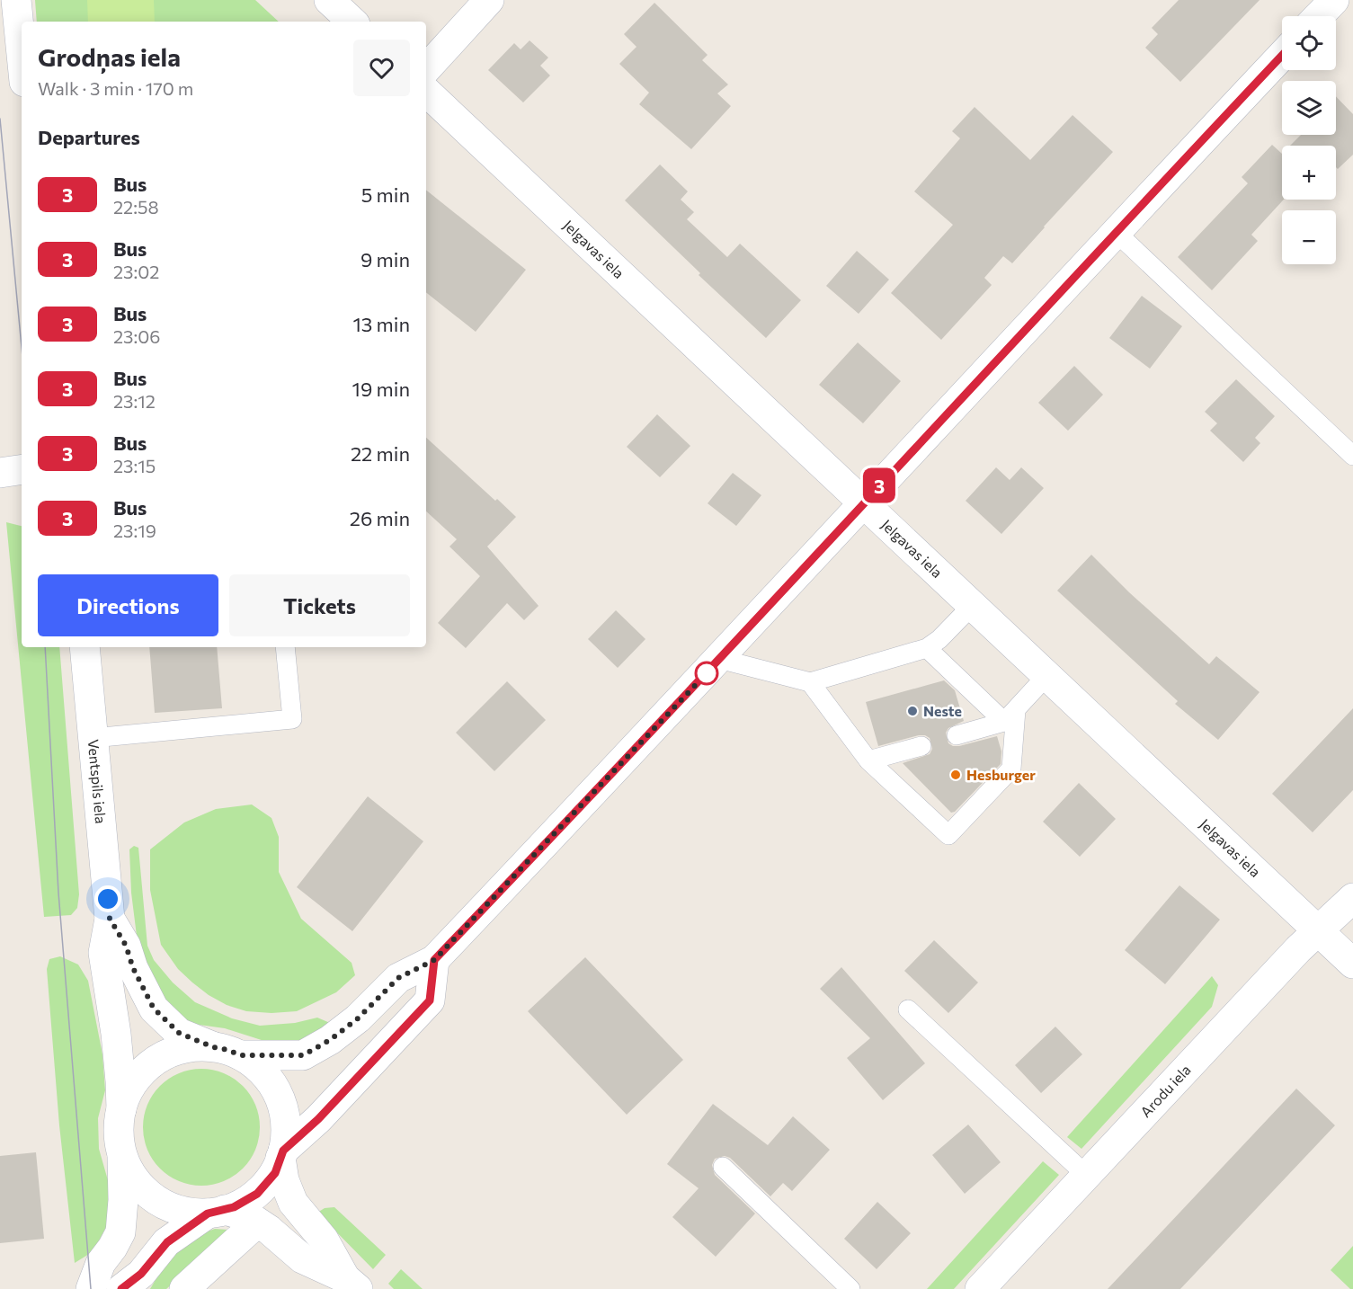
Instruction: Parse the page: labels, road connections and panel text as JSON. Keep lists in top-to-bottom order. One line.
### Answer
{"streets":{"street":["Jelgavas iela","Ventspils iela","Arodu iela"]},"crossings":[["Jelgavas iela","Arodu iela"]],"places":["Neste","Hesburger"],"lines":["bus line 3"],"page":{"on_map":"3","map_buttons":["+","−"],"heading":[["Grodņas iela","Walk · 3 min · 170 m"],"Departures"],"list":[{"mark":"3","name":"Bus","note":"22:58","value":"5 min"},{"mark":"3","name":"Bus","note":"23:02","value":"9 min"},{"mark":"3","name":"Bus","note":"23:06","value":"13 min"},{"mark":"3","name":"Bus","note":"23:12","value":"19 min"},{"mark":"3","name":"Bus","note":"23:15","value":"22 min"},{"mark":"3","name":"Bus","note":"23:19","value":"26 min"}],"buttons":["Directions","Tickets"]}}
